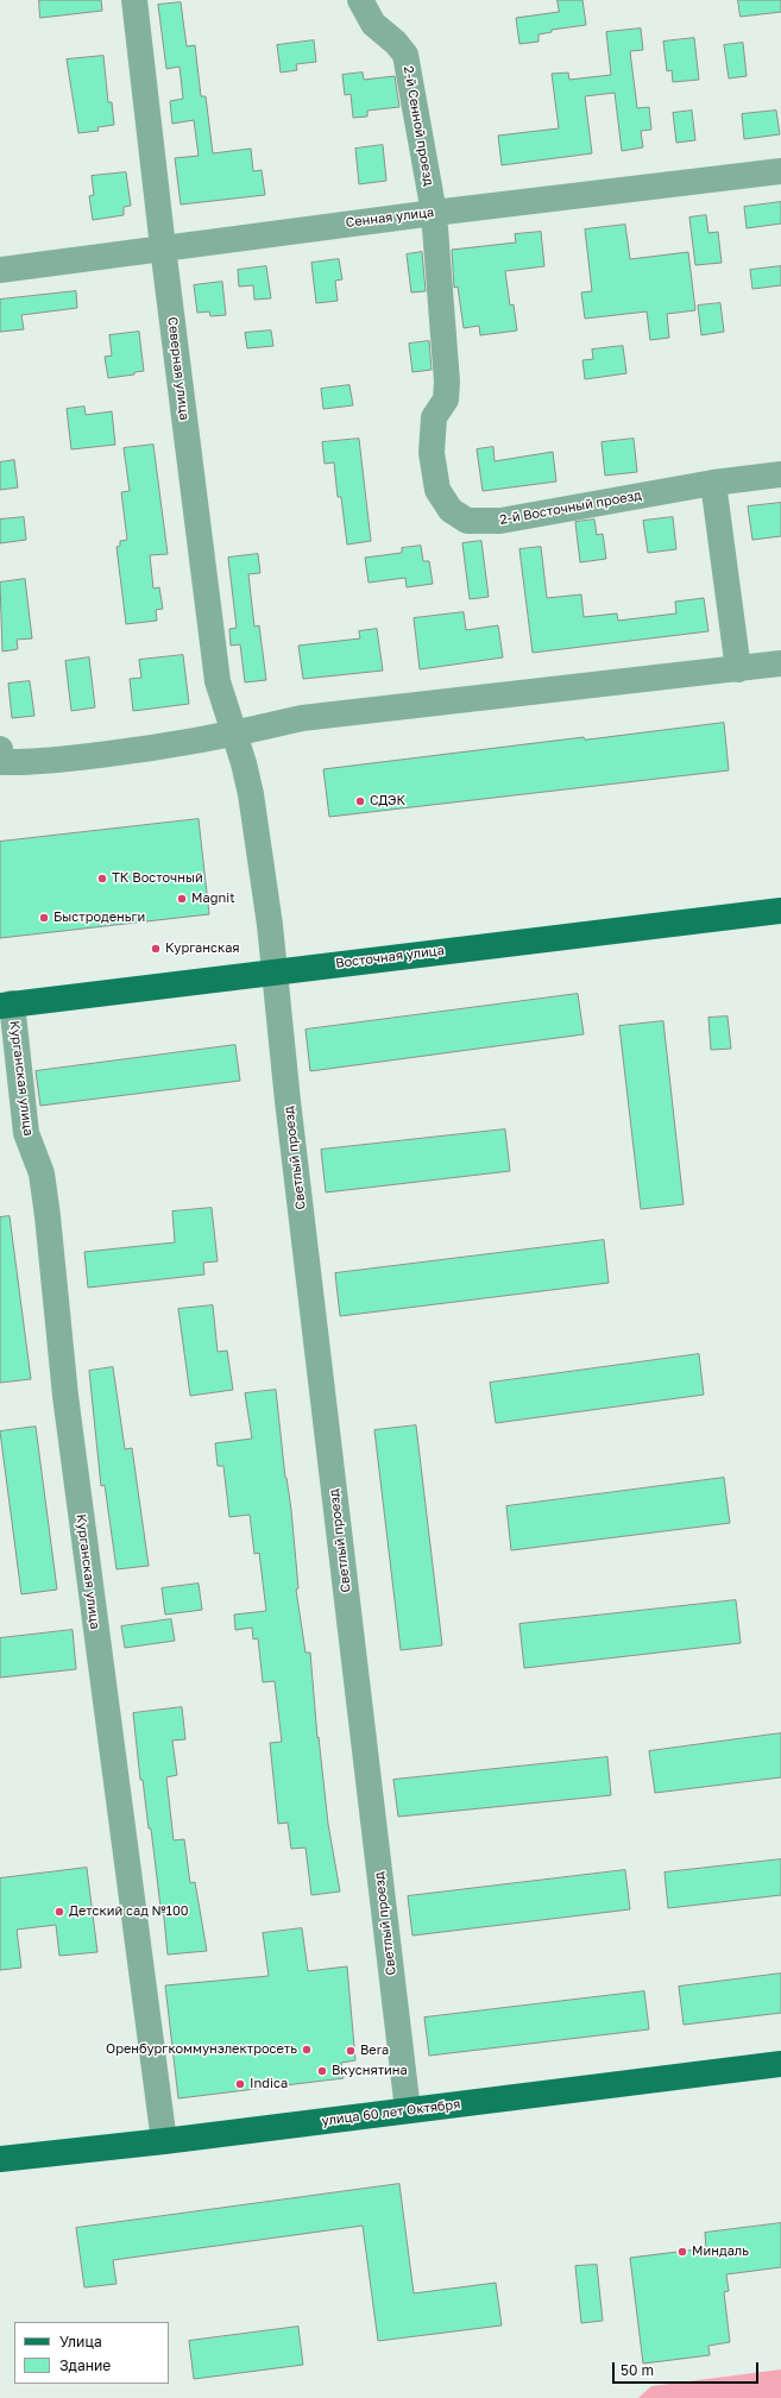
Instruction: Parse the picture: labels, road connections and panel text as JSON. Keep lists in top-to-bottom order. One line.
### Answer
{"streets":{"main road":["Восточная улица","улица 60 лет Октября"],"street":["2-й Сенной проезд","Сенная улица","Северная улица","2-й Восточный проезд","Курганская улица","Светлый проезд"]},"crossings":[["2-й Сенной проезд","Сенная улица"],["2-й Сенной проезд","2-й Восточный проезд"],["Сенная улица","Северная улица"],["Сенная улица","2-й Восточный проезд"],["Северная улица","Восточная улица"],["Северная улица","Светлый проезд"],["Восточная улица","Курганская улица"],["Восточная улица","Светлый проезд"],["Курганская улица","улица 60 лет Октября"],["Светлый проезд","улица 60 лет Октября"]],"places":["СДЭК","ТК Восточный","Magnit","Быстроденьги","Курганская","Детский сад №100","Оренбургкоммунэлектросеть","Bera","Вкуснятина","Indica","Миндаль"],"legend":["Улица","Здание"],"scale_bar":"50 m"}
